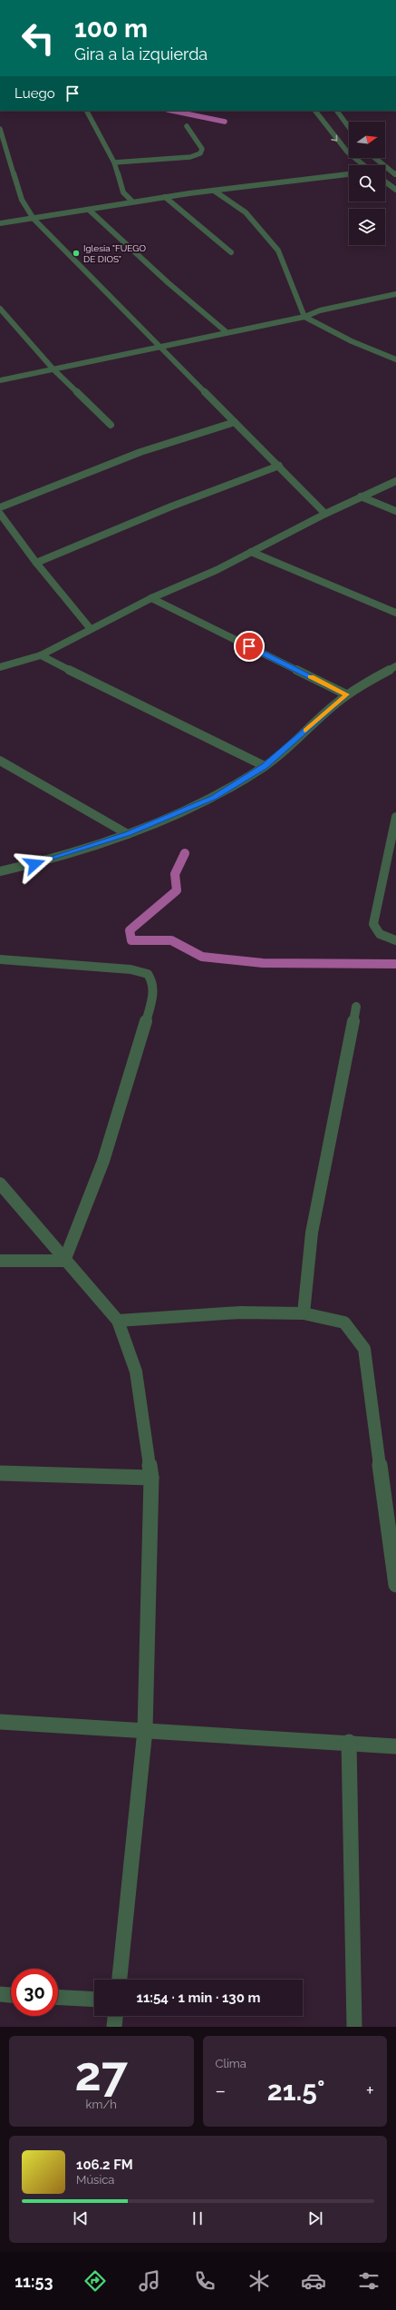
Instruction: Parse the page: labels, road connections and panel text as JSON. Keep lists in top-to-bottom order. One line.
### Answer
{"places":["Iglesia \"FUEGO DE DIOS\""],"north":"right","page":{"turn":["100 m","Gira a la izquierda"],"then":"Luego","limit":"30","trip":"11:54 · 1 min · 130 m","tile":[["27","km/h"],"Clima"],"heat":["−","21.5°","+"],"song":["106.2 FM","Música"],"tabs":"11:53"}}
